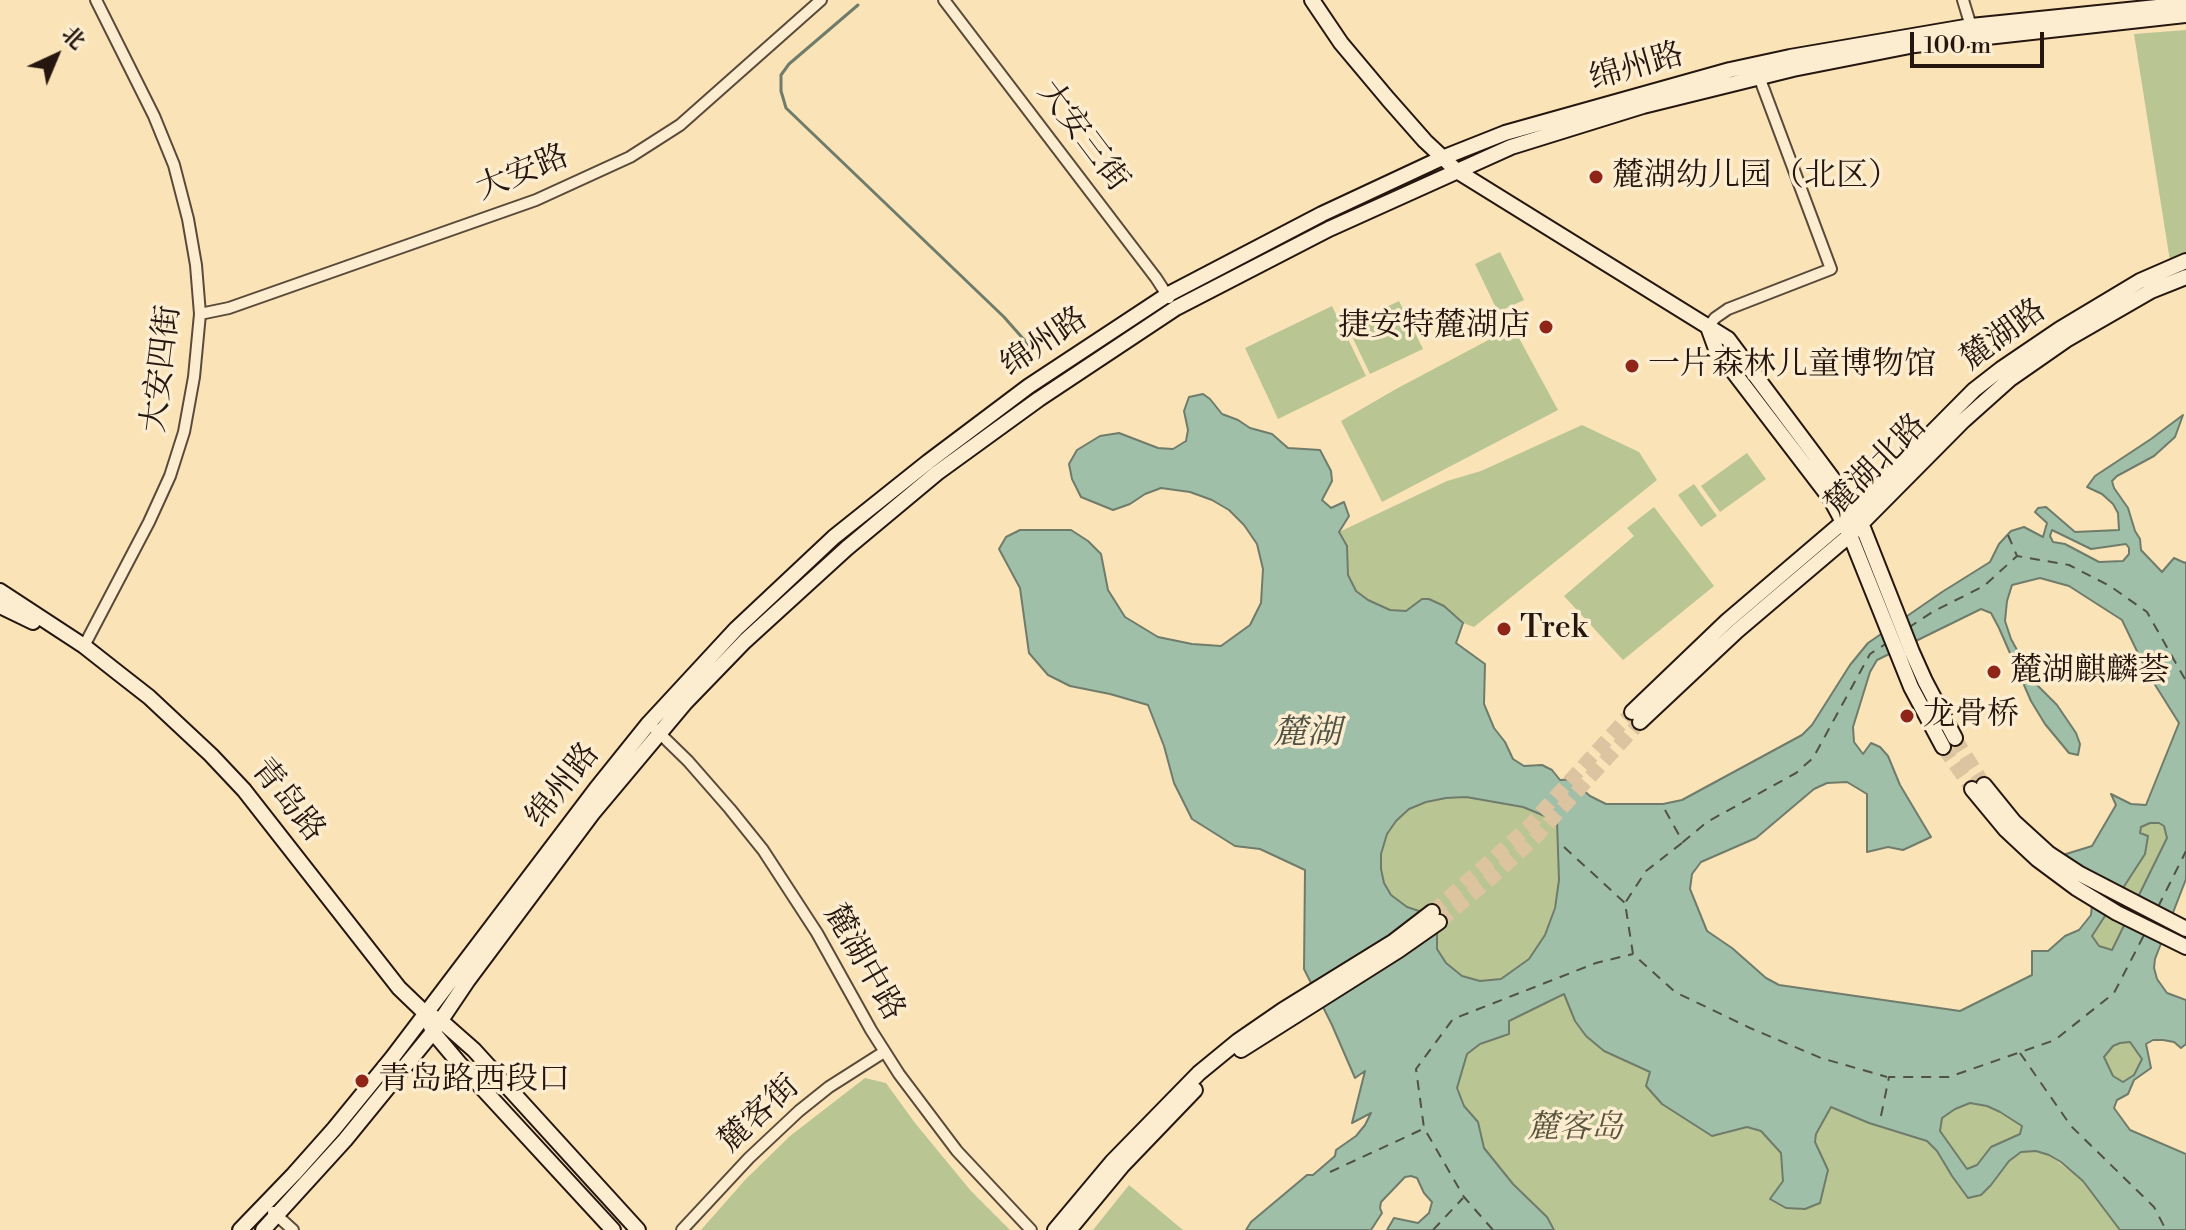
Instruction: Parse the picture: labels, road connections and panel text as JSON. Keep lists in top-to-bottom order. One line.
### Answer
{"streets":{"main road":["绵州路","麓湖路","麓湖北路","青岛路"],"street":["大安三街","大安路","大安四街","麓湖中路","麓客街"]},"crossings":[["绵州路","大安三街"],["绵州路","青岛路"],["绵州路","麓湖中路"],["大安路","大安四街"],["麓湖路","麓湖北路"],["大安四街","青岛路"],["麓湖中路","麓客街"]],"water":["麓湖"],"parks":["麓客岛"],"places":["麓湖幼儿园（北区）","捷安特麓湖店","一片森林儿童博物馆","Trek","麓湖麒麟荟","龙骨桥","青岛路西段口"],"scale_bar":"100 m","north":"top right"}
